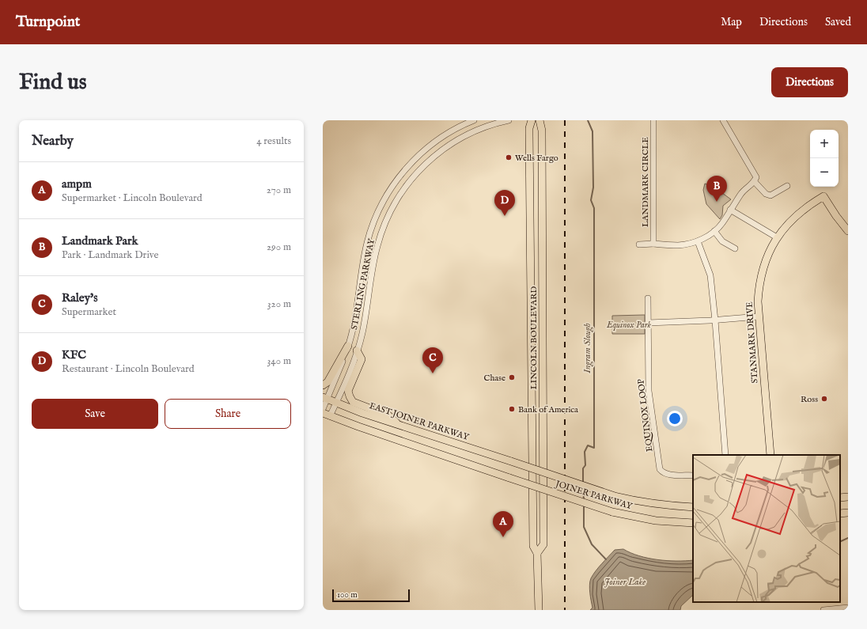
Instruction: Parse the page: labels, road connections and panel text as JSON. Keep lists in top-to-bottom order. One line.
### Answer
{"streets":{"main road":["LINCOLN BOULEVARD","STANMARK DRIVE","EAST JOINER PARKWAY","JOINER PARKWAY"],"street":["LANDMARK CIRCLE","STERLING PARKWAY","EQUINOX LOOP"]},"crossings":[["STERLING PARKWAY","EAST JOINER PARKWAY"],["STERLING PARKWAY","JOINER PARKWAY"],["EAST JOINER PARKWAY","JOINER PARKWAY"]],"water":["Ingram Slough","Joiner Lake"],"parks":["Equinox Park"],"places":["Wells Fargo","Chase","Ross","Bank of America"],"scale_bar":"100 m","page":{"header":"Turnpoint","nav":["Map","Directions","Saved"],"buttons":["Directions",["Save","Share"]],"title":"Find us","heading":["Nearby","4 results"],"map_buttons":["+","−"],"list":[{"mark":"A","name":"ampm","note":"Supermarket · Lincoln Boulevard","value":"270 m"},{"mark":"B","name":"Landmark Park","note":"Park · Landmark Drive","value":"290 m"},{"mark":"C","name":"Raley's","note":"Supermarket","value":"320 m"},{"mark":"D","name":"KFC","note":"Restaurant · Lincoln Boulevard","value":"340 m"}],"pins":["B","D","C","A"],"scale":"100 m"}}
